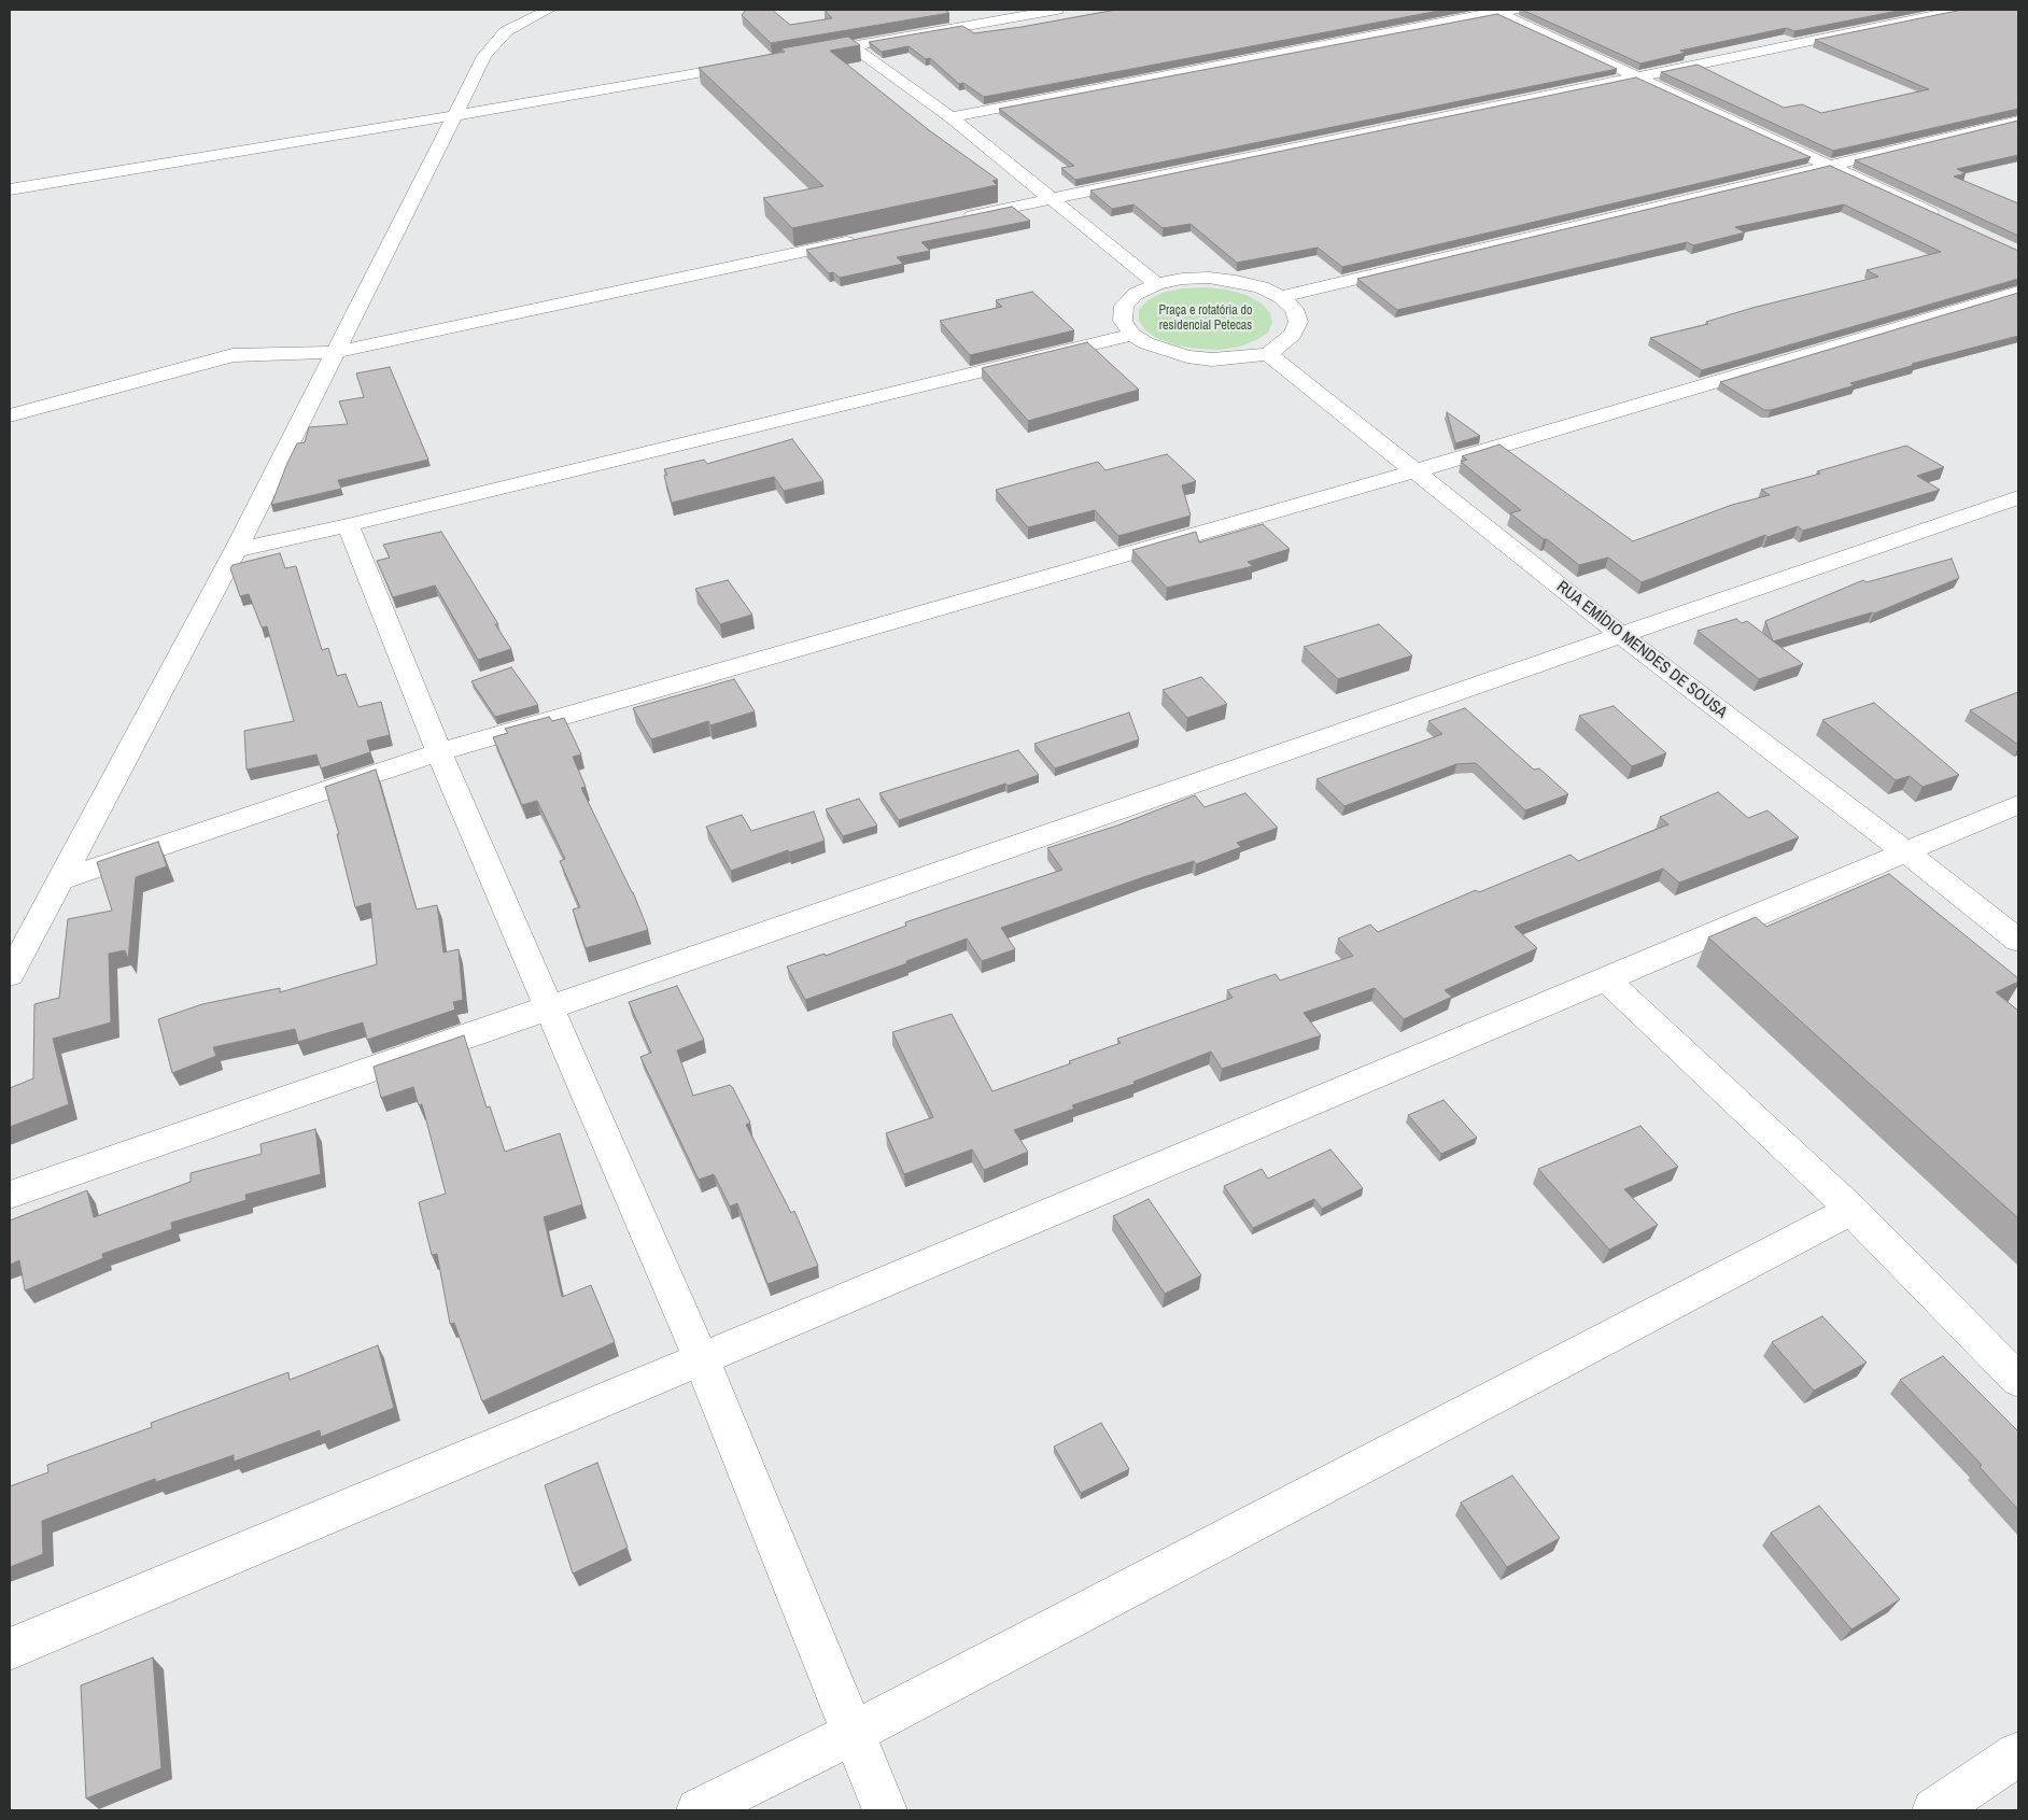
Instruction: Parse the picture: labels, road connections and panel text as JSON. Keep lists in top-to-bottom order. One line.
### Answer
{"streets":{"street":["RUA EMÍDIO MENDES DE SOUSA"]},"parks":["Praça e rotatória do residencial Petecas"]}
